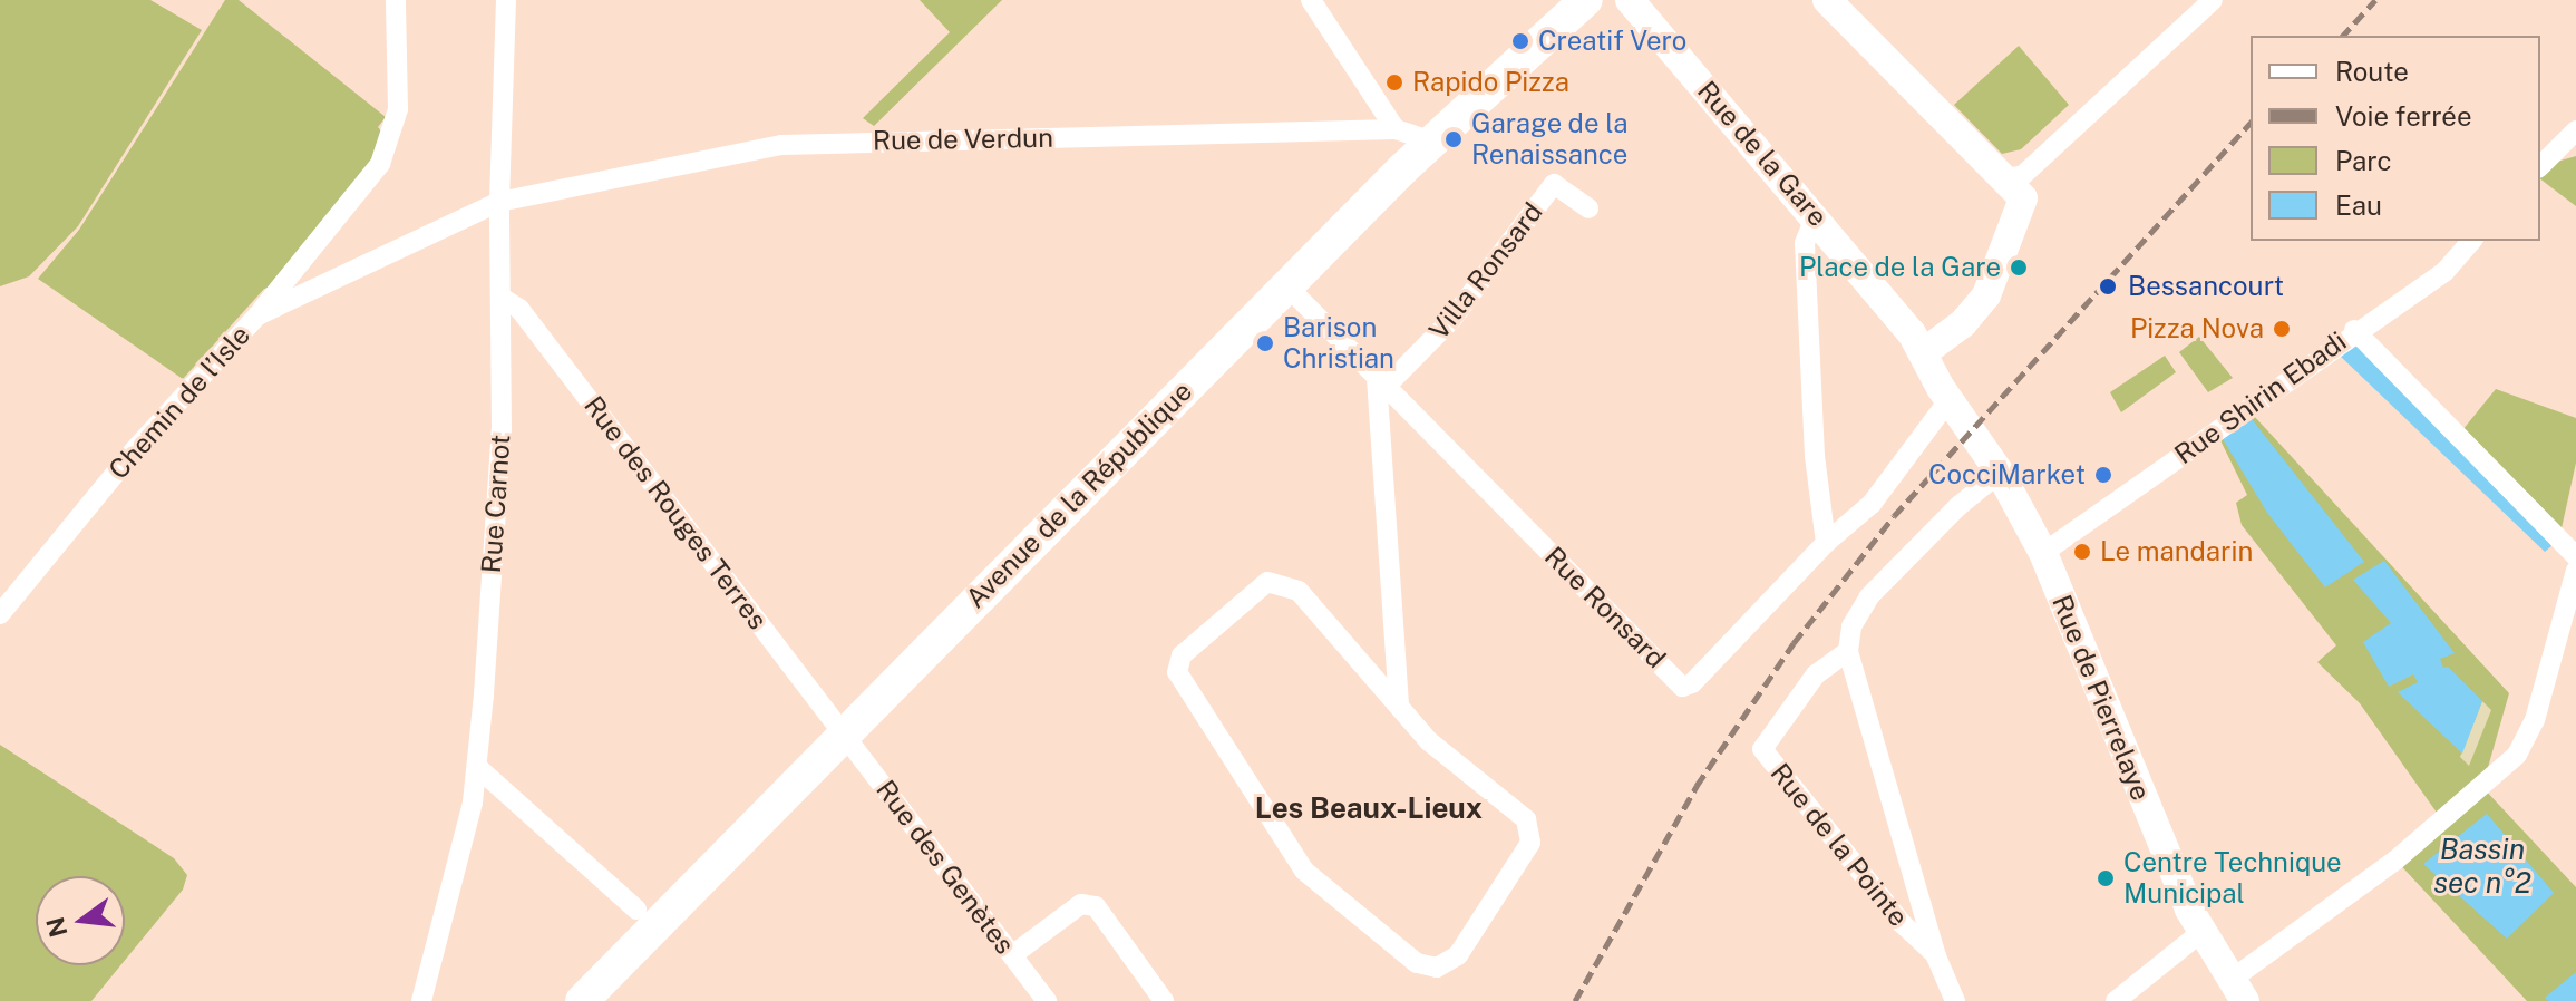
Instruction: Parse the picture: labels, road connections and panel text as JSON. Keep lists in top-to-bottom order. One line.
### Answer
{"streets":{"main road":["Rue de la Gare","Avenue de la République","Rue de Pierrelaye"],"street":["Rue de Verdun","Villa Ronsard","Rue Shirin Ebadi","Chemin de l’Isle","Rue Carnot","Rue des Rouges Terres","Rue Ronsard","Rue de la Pointe","Rue des Genètes"]},"crossings":[["Rue de Verdun","Chemin de l’Isle"],["Rue de Verdun","Avenue de la République"],["Rue de Verdun","Rue Carnot"],["Rue de la Gare","Rue Ronsard"],["Rue de la Gare","Rue de Pierrelaye"],["Villa Ronsard","Rue Ronsard"],["Rue Shirin Ebadi","Rue de Pierrelaye"],["Chemin de l’Isle","Rue Carnot"],["Avenue de la République","Rue des Rouges Terres"],["Avenue de la République","Rue Ronsard"],["Avenue de la République","Rue des Genètes"],["Rue Carnot","Rue des Rouges Terres"],["Rue des Rouges Terres","Rue des Genètes"],["Rue Ronsard","Rue de Pierrelaye"]],"districts":["Les Beaux-Lieux"],"water":["Bassin sec n°2"],"places":["Creatif Vero","Rapido Pizza","Garage de la Renaissance","Place de la Gare","Bessancourt","Pizza Nova","Barison Christian","CocciMarket","Le mandarin","Centre Technique Municipal"],"legend":["Route","Voie ferrée","Parc","Eau"],"north":"left"}
